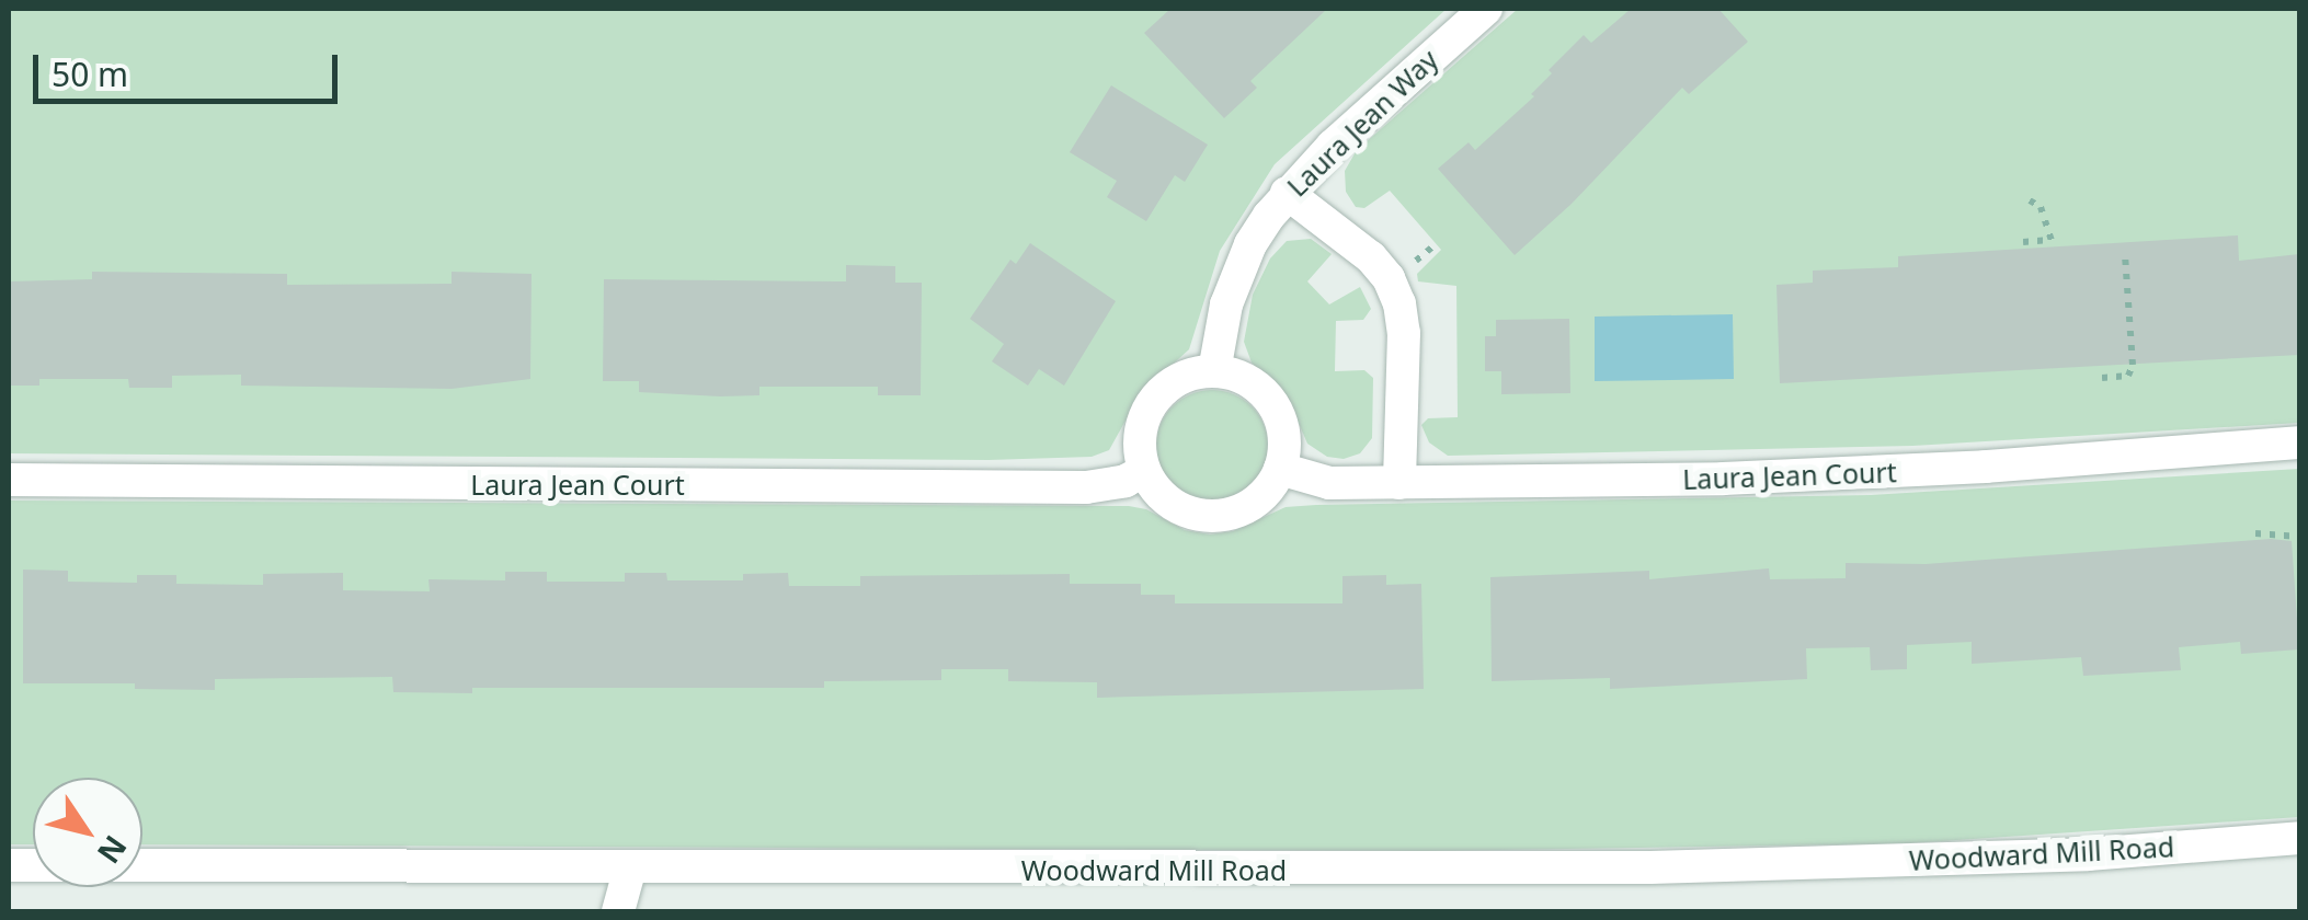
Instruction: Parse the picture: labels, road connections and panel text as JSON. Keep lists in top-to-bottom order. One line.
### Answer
{"streets":{"street":["Laura Jean Way","Laura Jean Court","Woodward Mill Road"]},"crossings":[["Laura Jean Way","Laura Jean Court"]],"scale_bar":"50 m","north":"bottom right"}
